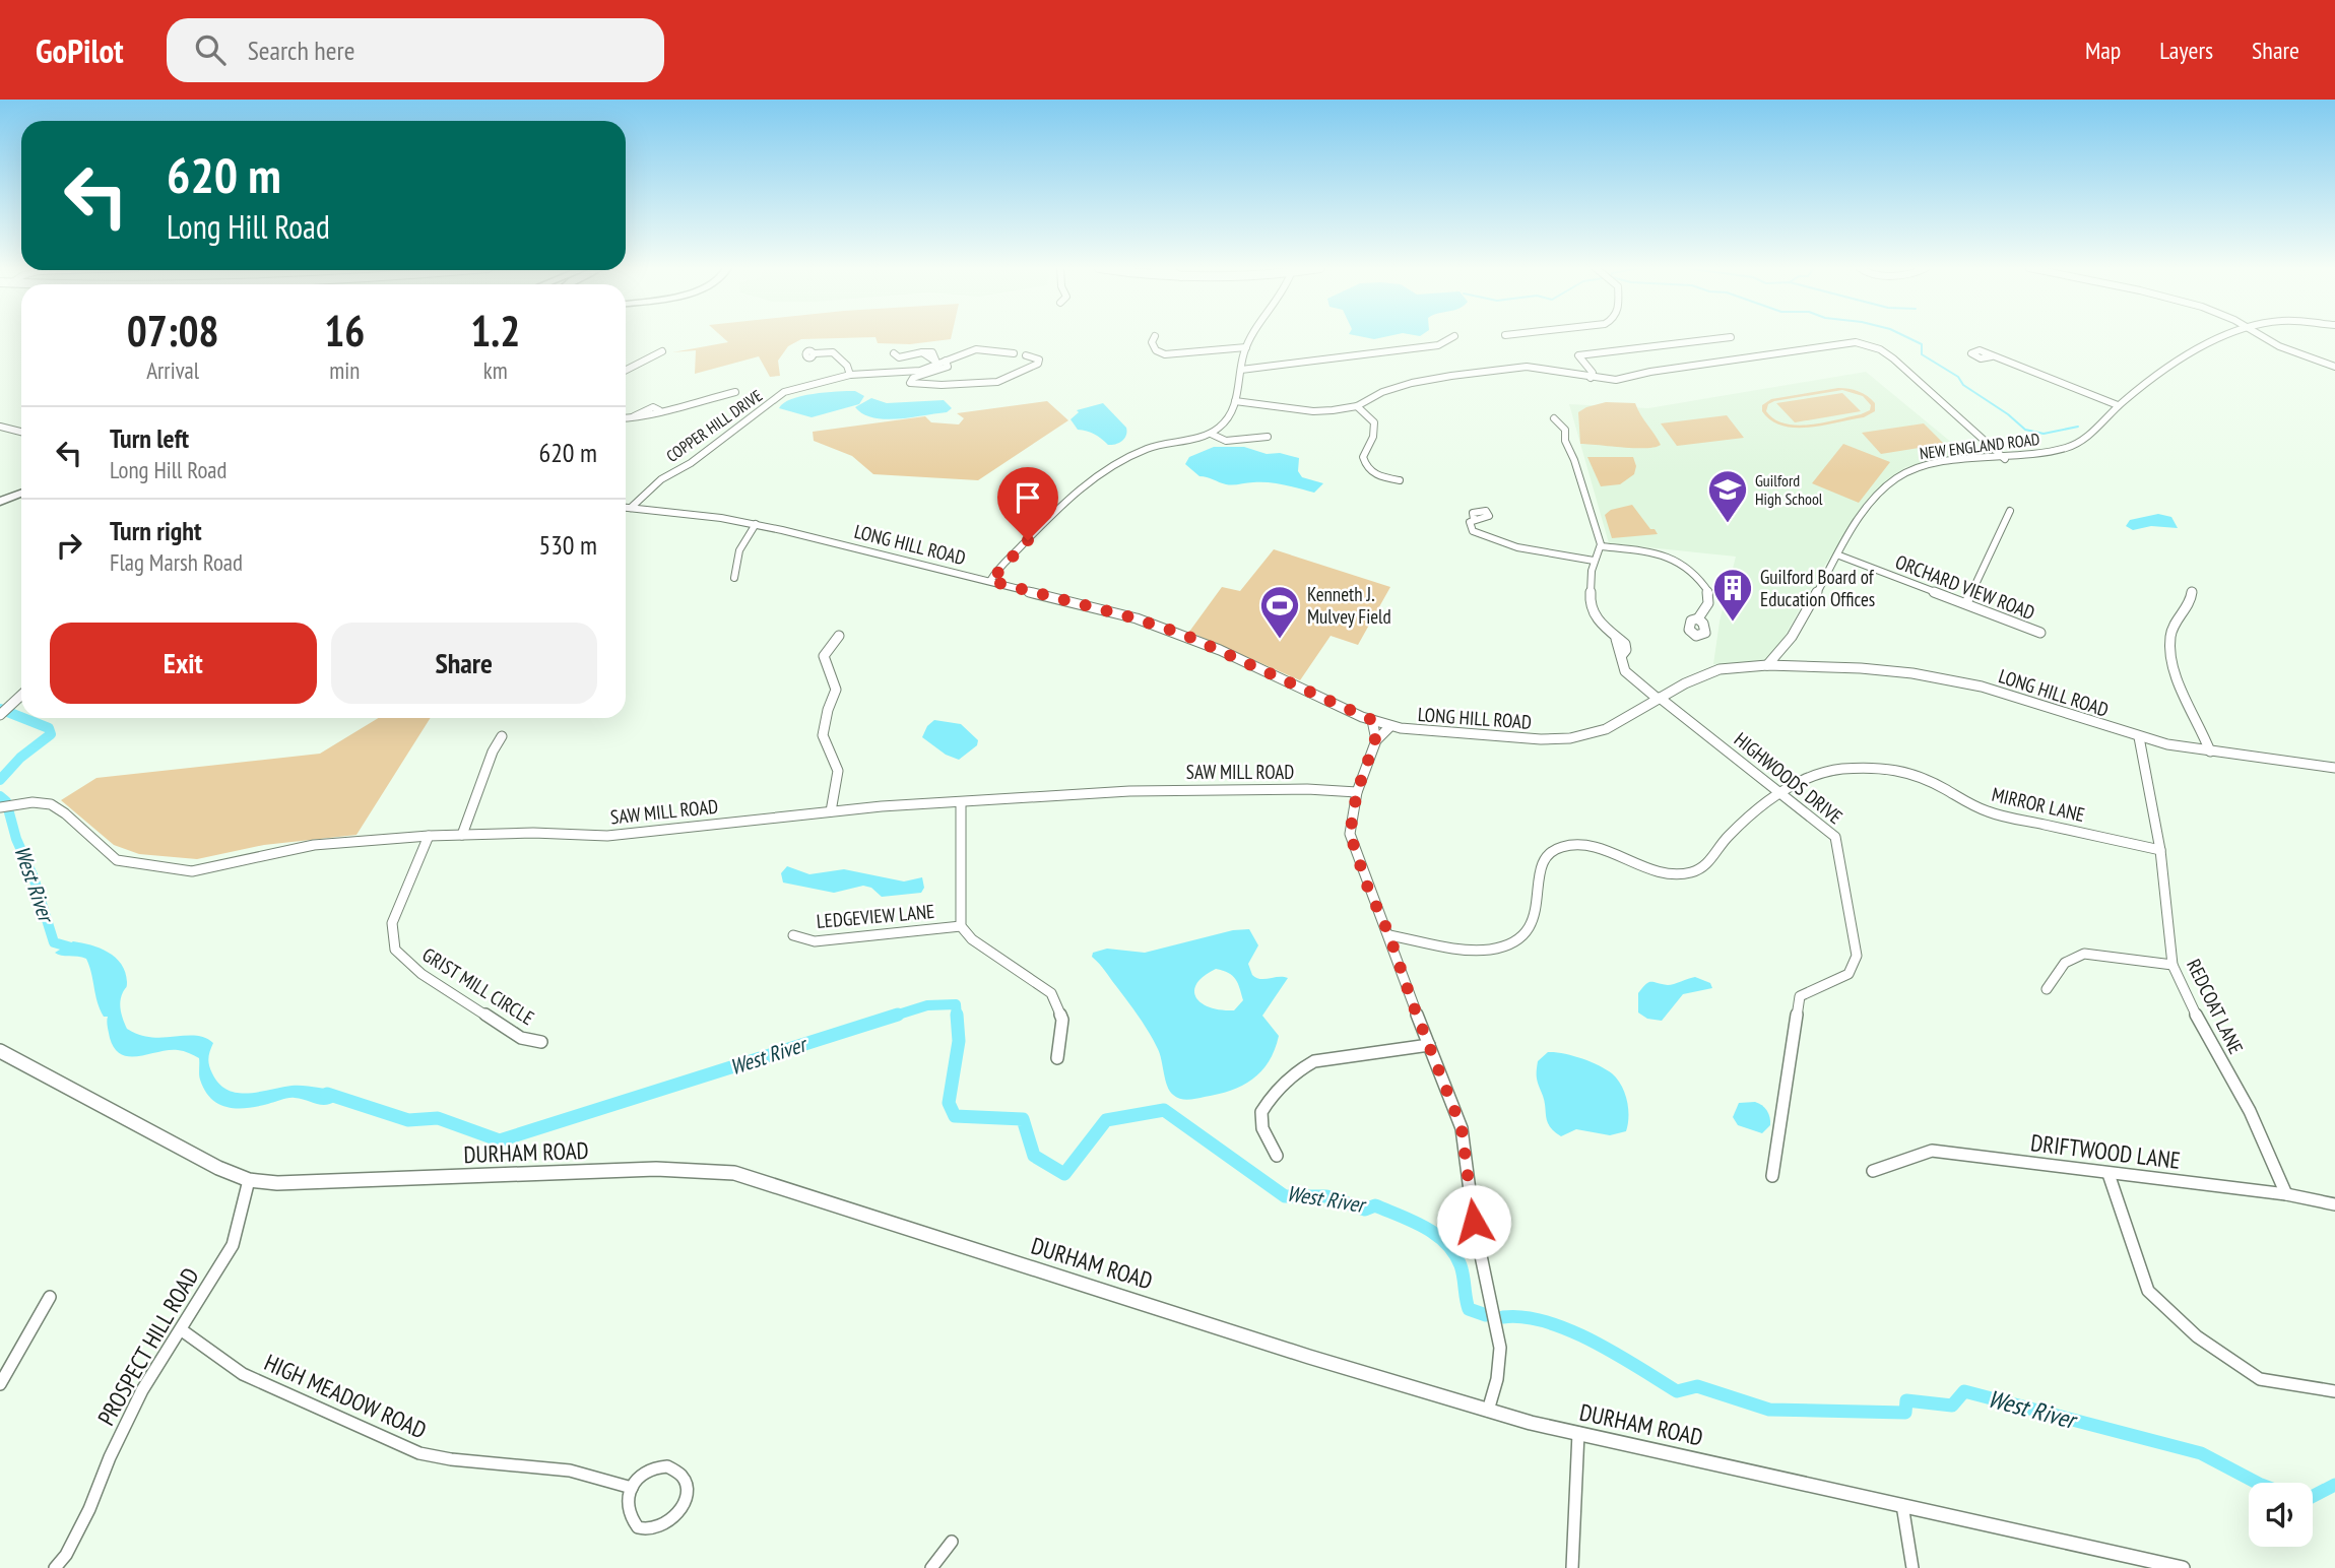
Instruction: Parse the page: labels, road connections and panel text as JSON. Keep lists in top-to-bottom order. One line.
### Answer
{"streets":{"main road":["DURHAM ROAD"],"street":["COPPER HILL DRIVE","NEW ENGLAND ROAD","LONG HILL ROAD","ORCHARD VIEW ROAD","SAW MILL ROAD","HIGHWOODS DRIVE","MIRROR LANE","LEDGEVIEW LANE","GRIST MILL CIRCLE","REDCOAT LANE","DRIFTWOOD LANE","PROSPECT HILL ROAD","HIGH MEADOW ROAD"]},"crossings":[["COPPER HILL DRIVE","LONG HILL ROAD"],["NEW ENGLAND ROAD","LONG HILL ROAD"],["NEW ENGLAND ROAD","ORCHARD VIEW ROAD"],["LONG HILL ROAD","HIGHWOODS DRIVE"],["LONG HILL ROAD","REDCOAT LANE"],["SAW MILL ROAD","GRIST MILL CIRCLE"],["HIGHWOODS DRIVE","MIRROR LANE"],["MIRROR LANE","REDCOAT LANE"],["REDCOAT LANE","DRIFTWOOD LANE"],["DURHAM ROAD","PROSPECT HILL ROAD"],["PROSPECT HILL ROAD","HIGH MEADOW ROAD"]],"water":["West River"],"places":{"school or university":["Guilford High School"],"building":["Guilford Board of Education Offices"],"sports":["Kenneth J. Mulvey Field"]},"page":{"header":"GoPilot","search":"Search here","nav":["Map","Layers","Share"],"turn":["620 m","Long Hill Road"],"eta":["07:08","Arrival","16","min","1.2","km"],"list":[{"name":"Turn left","note":"Long Hill Road","value":"620 m"},{"name":"Turn right","note":"Flag Marsh Road","value":"530 m"}],"buttons":["Exit","Share"]}}
